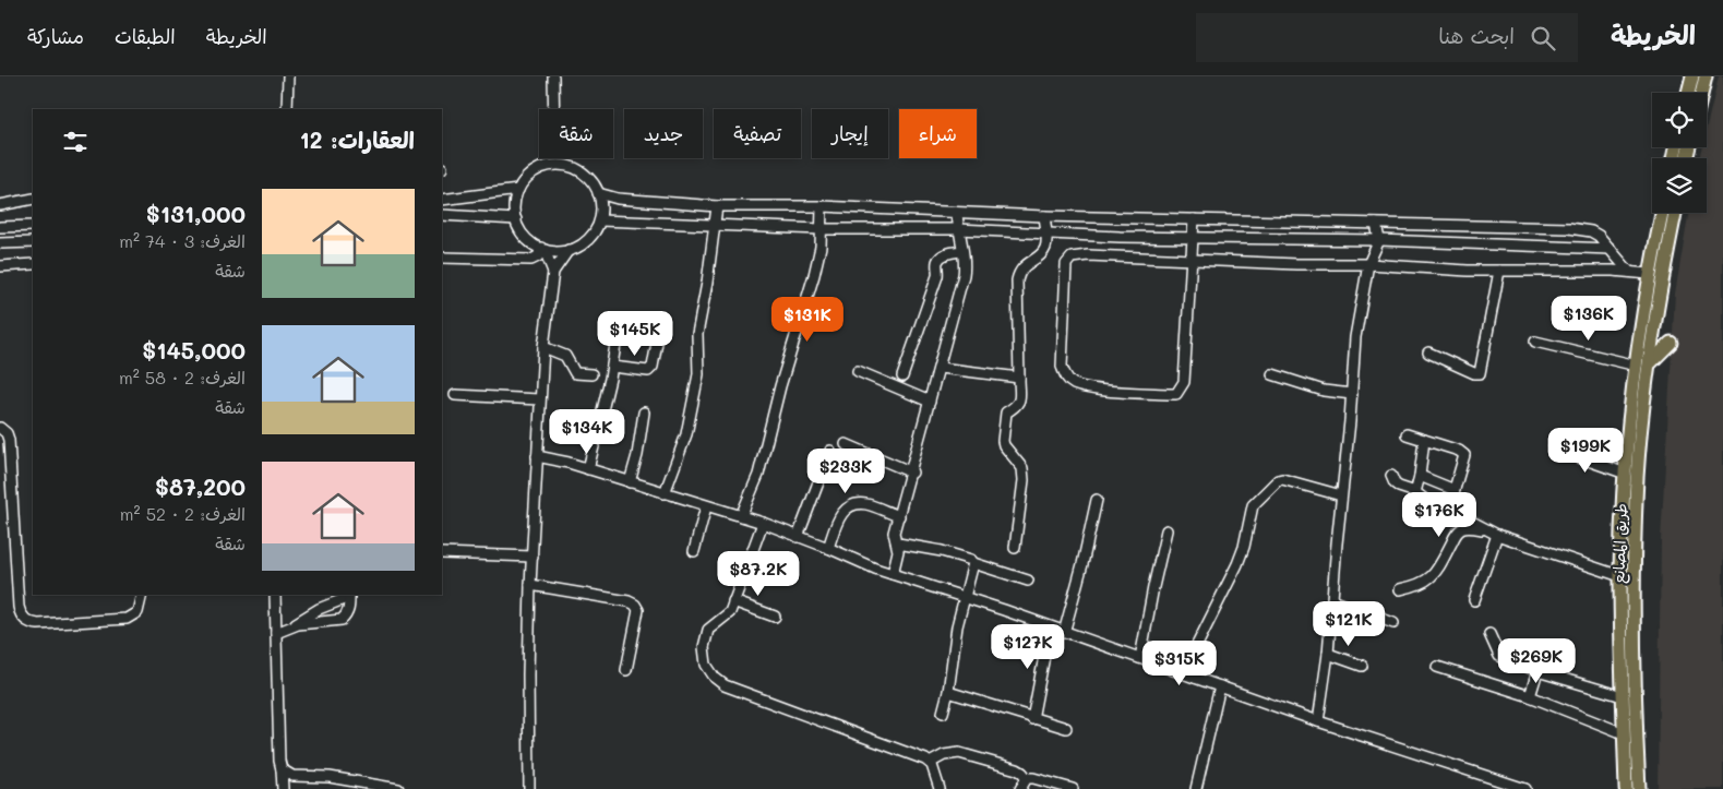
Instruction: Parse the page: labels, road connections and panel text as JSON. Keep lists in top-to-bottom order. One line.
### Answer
{"streets":{"main road":["طريق المصانع"]},"page":{"header":"الخريطة","search":"ابحث هنا","nav":["الخريطة","الطبقات","مشاركة"],"chip":["شراء","إيجار","تصفية","جديد","شقة"],"heading":"العقارات: 12","list":[{"name":"$131,000","note":"الغرف: 3 · 74 m² · شقة"},{"name":"$145,000","note":"الغرف: 2 · 58 m² · شقة"},{"name":"$87,200","note":"الغرف: 2 · 52 m² · شقة"}],"price":["$136K","$131K","$145K","$134K","$199K","$233K","$176K","$87.2K","$121K","$127K","$269K","$315K"]}}
